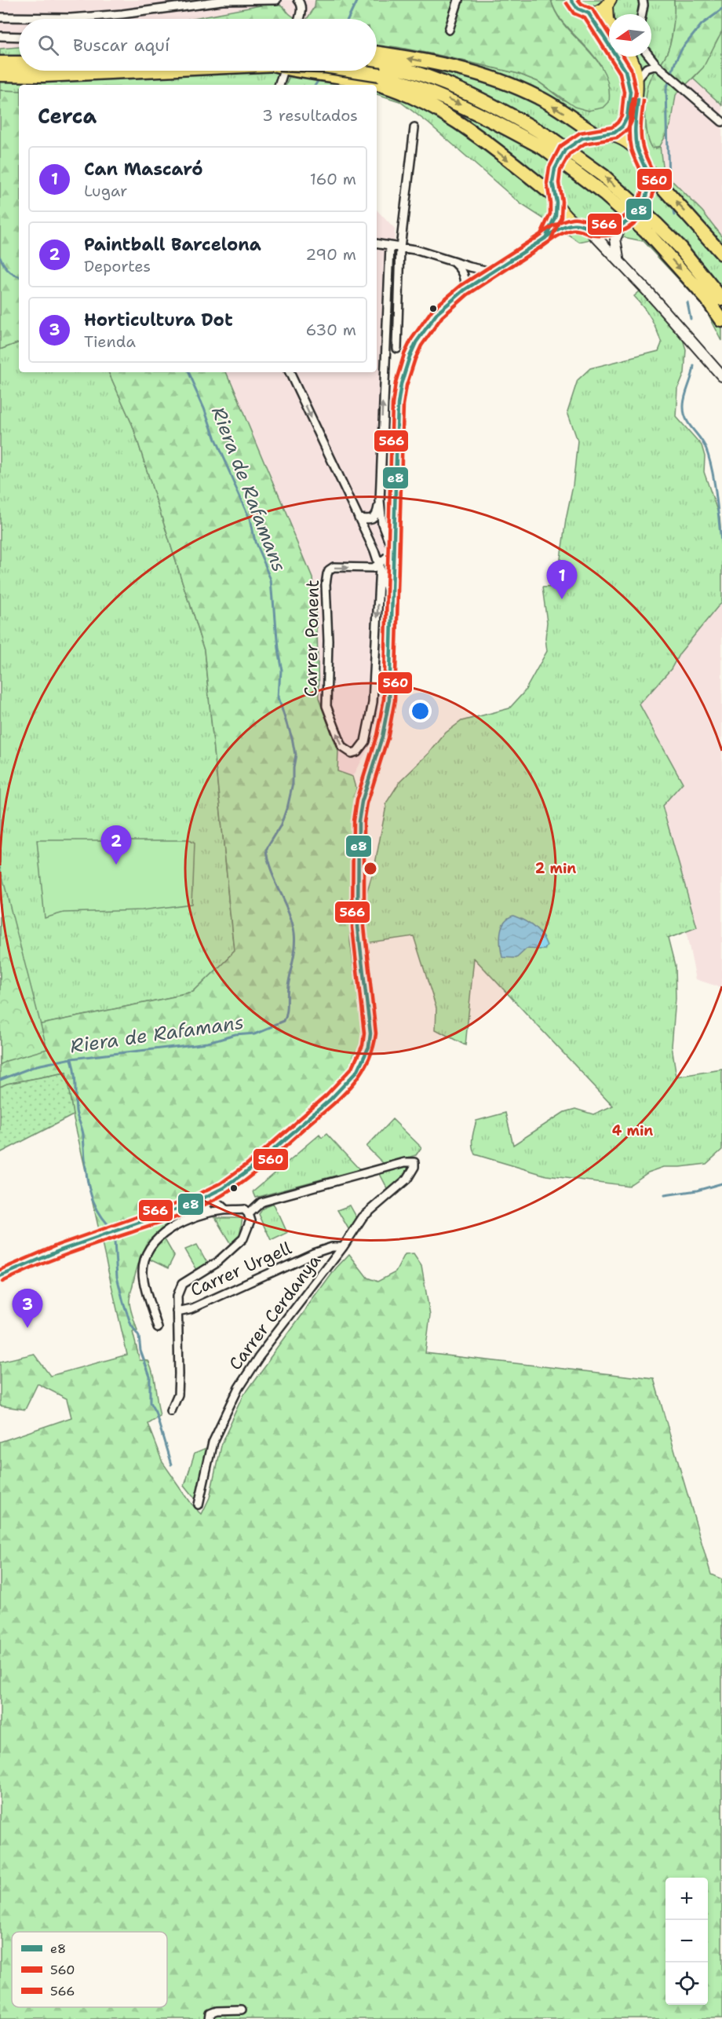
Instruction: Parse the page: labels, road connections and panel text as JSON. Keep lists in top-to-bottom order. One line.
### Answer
{"streets":{"street":["Carrer Ponent","Carrer Urgell","Carrer Cerdanya"]},"crossings":[["Carrer Urgell","Carrer Cerdanya"]],"water":["Riera de Rafamans"],"lines":["transit line e8","transit line 560","transit line 566"],"legend":["e8","560","566"],"north":"left","page":{"search":"Buscar aquí","heading":["Cerca","3 resultados"],"list":[{"mark":"1","name":"Can Mascaró","note":"Lugar","value":"160 m"},{"mark":"2","name":"Paintball Barcelona","note":"Deportes","value":"290 m"},{"mark":"3","name":"Horticultura Dot","note":"Tienda","value":"630 m"}],"pins":["1","2","3"],"map_buttons":["+","−"]},"rings":["2 min","4 min"]}
